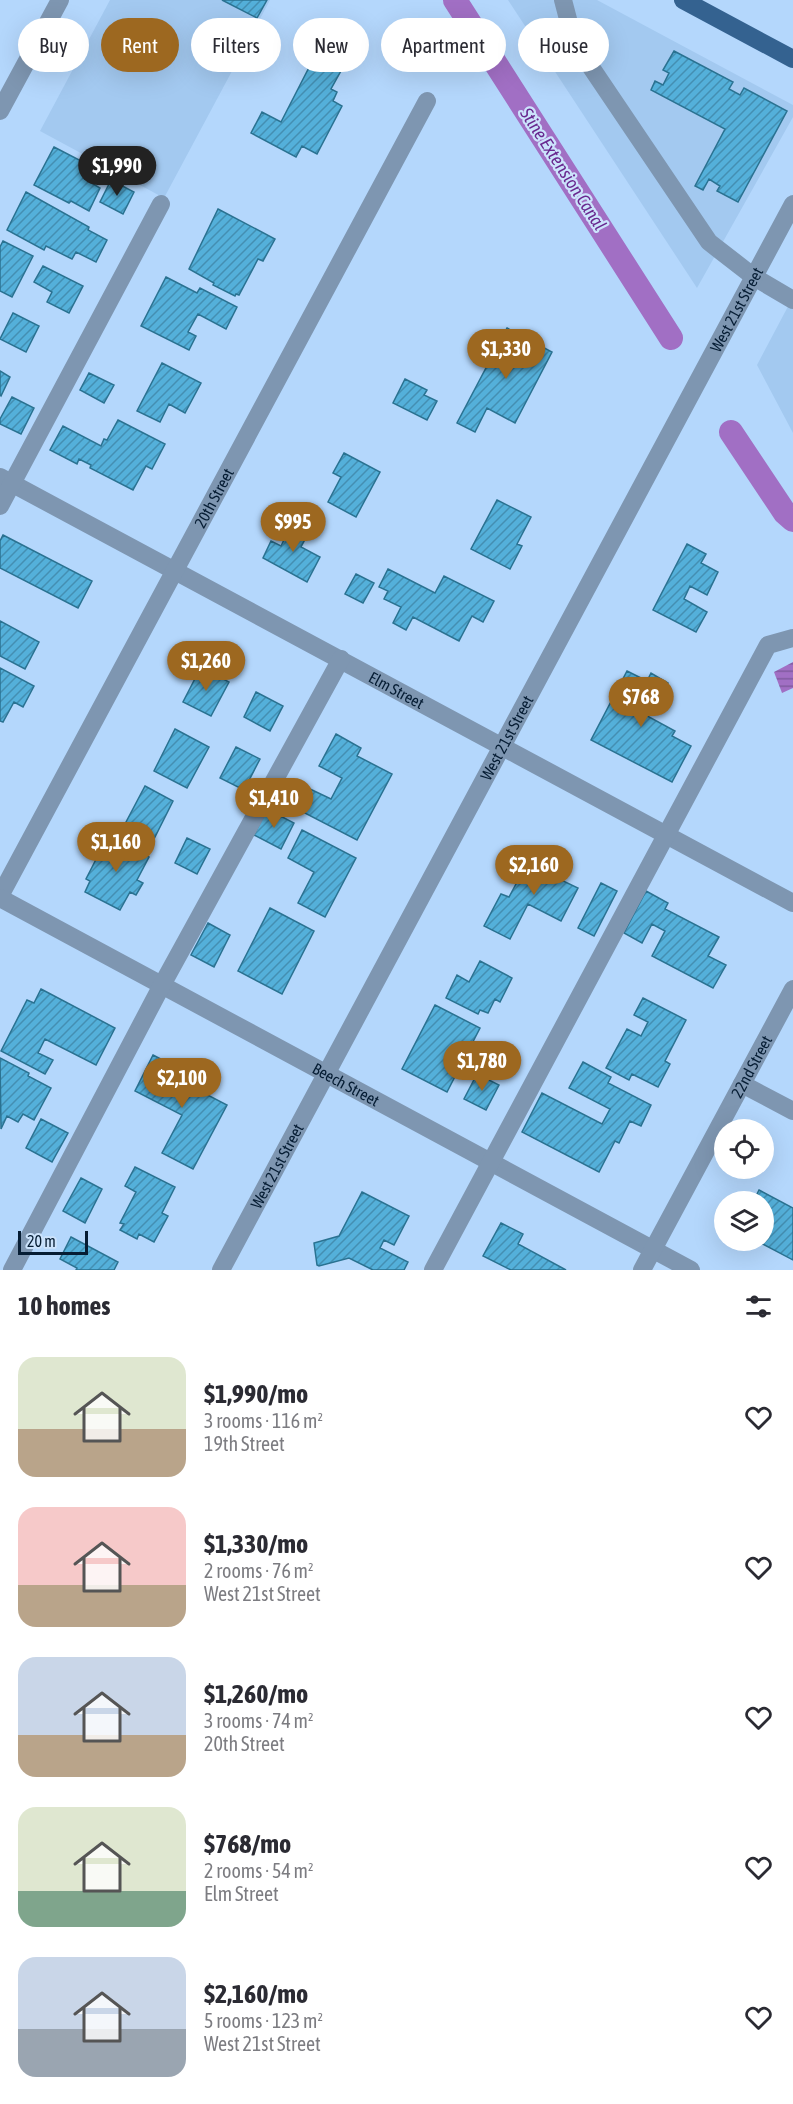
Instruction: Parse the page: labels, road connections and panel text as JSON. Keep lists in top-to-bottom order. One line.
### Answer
{"streets":{"street":["West 21st Street","20th Street","Elm Street","22nd Street","Beech Street"]},"crossings":[["West 21st Street","Elm Street"],["West 21st Street","Beech Street"],["20th Street","Elm Street"],["20th Street","Beech Street"],["22nd Street","Beech Street"]],"water":["Stine Extension Canal"],"scale_bar":"20 m","page":{"chip":["Buy","Rent","Filters","New","Apartment","House"],"price":["$1,990","$1,330","$995","$1,260","$768","$1,410","$1,160","$2,160","$1,780","$2,100"],"scale":"20 m","heading":"10 homes","list":[{"name":"$1,990/mo","note":"3 rooms · 116 m² · 19th Street"},{"name":"$1,330/mo","note":"2 rooms · 76 m² · West 21st Street"},{"name":"$1,260/mo","note":"3 rooms · 74 m² · 20th Street"},{"name":"$768/mo","note":"2 rooms · 54 m² · Elm Street"},{"name":"$2,160/mo","note":"5 rooms · 123 m² · West 21st Street"}]}}
